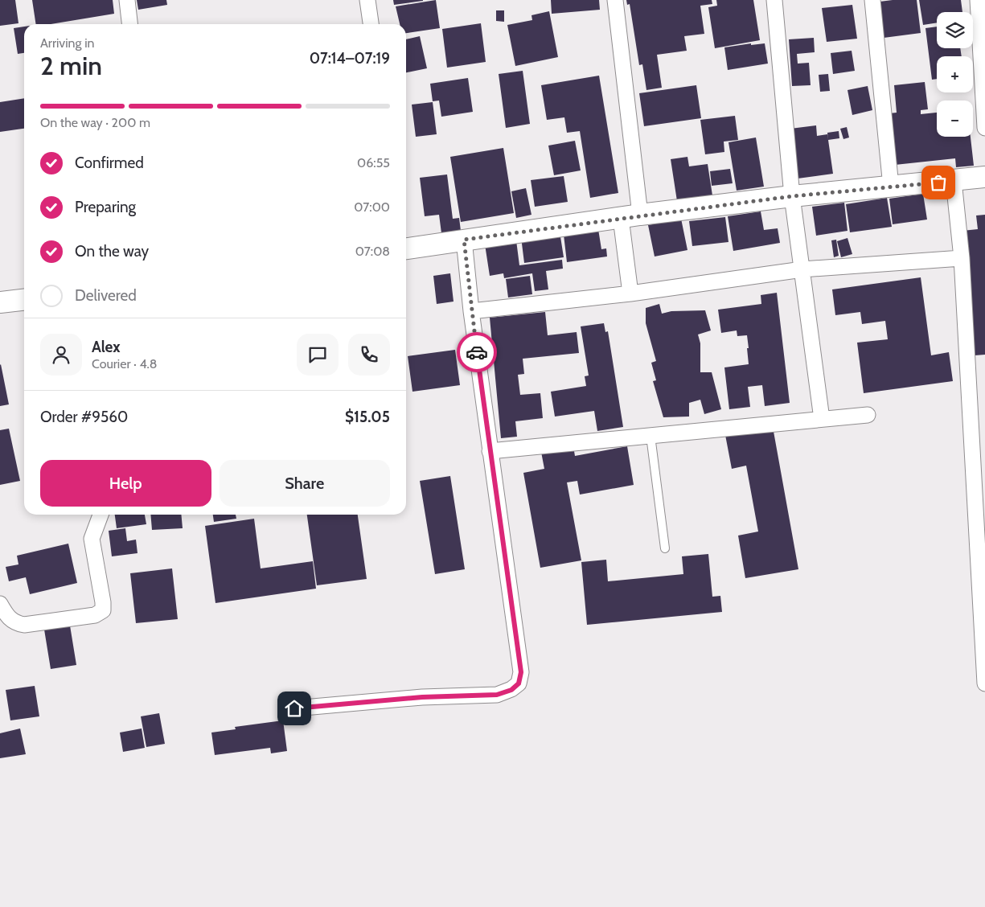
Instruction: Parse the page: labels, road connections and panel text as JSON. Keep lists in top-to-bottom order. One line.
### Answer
{"page":{"map_buttons":["+","−"],"heading":["2 min","Arriving in","07:14–07:19"],"panel":["Alex","Courier · 4.8","Order #9560","$15.05"],"bar":"On the way · 200 m","list":[["Confirmed","06:55"],["Preparing","07:00"],["On the way","07:08"],"Delivered"],"buttons":["Help","Share"]}}
